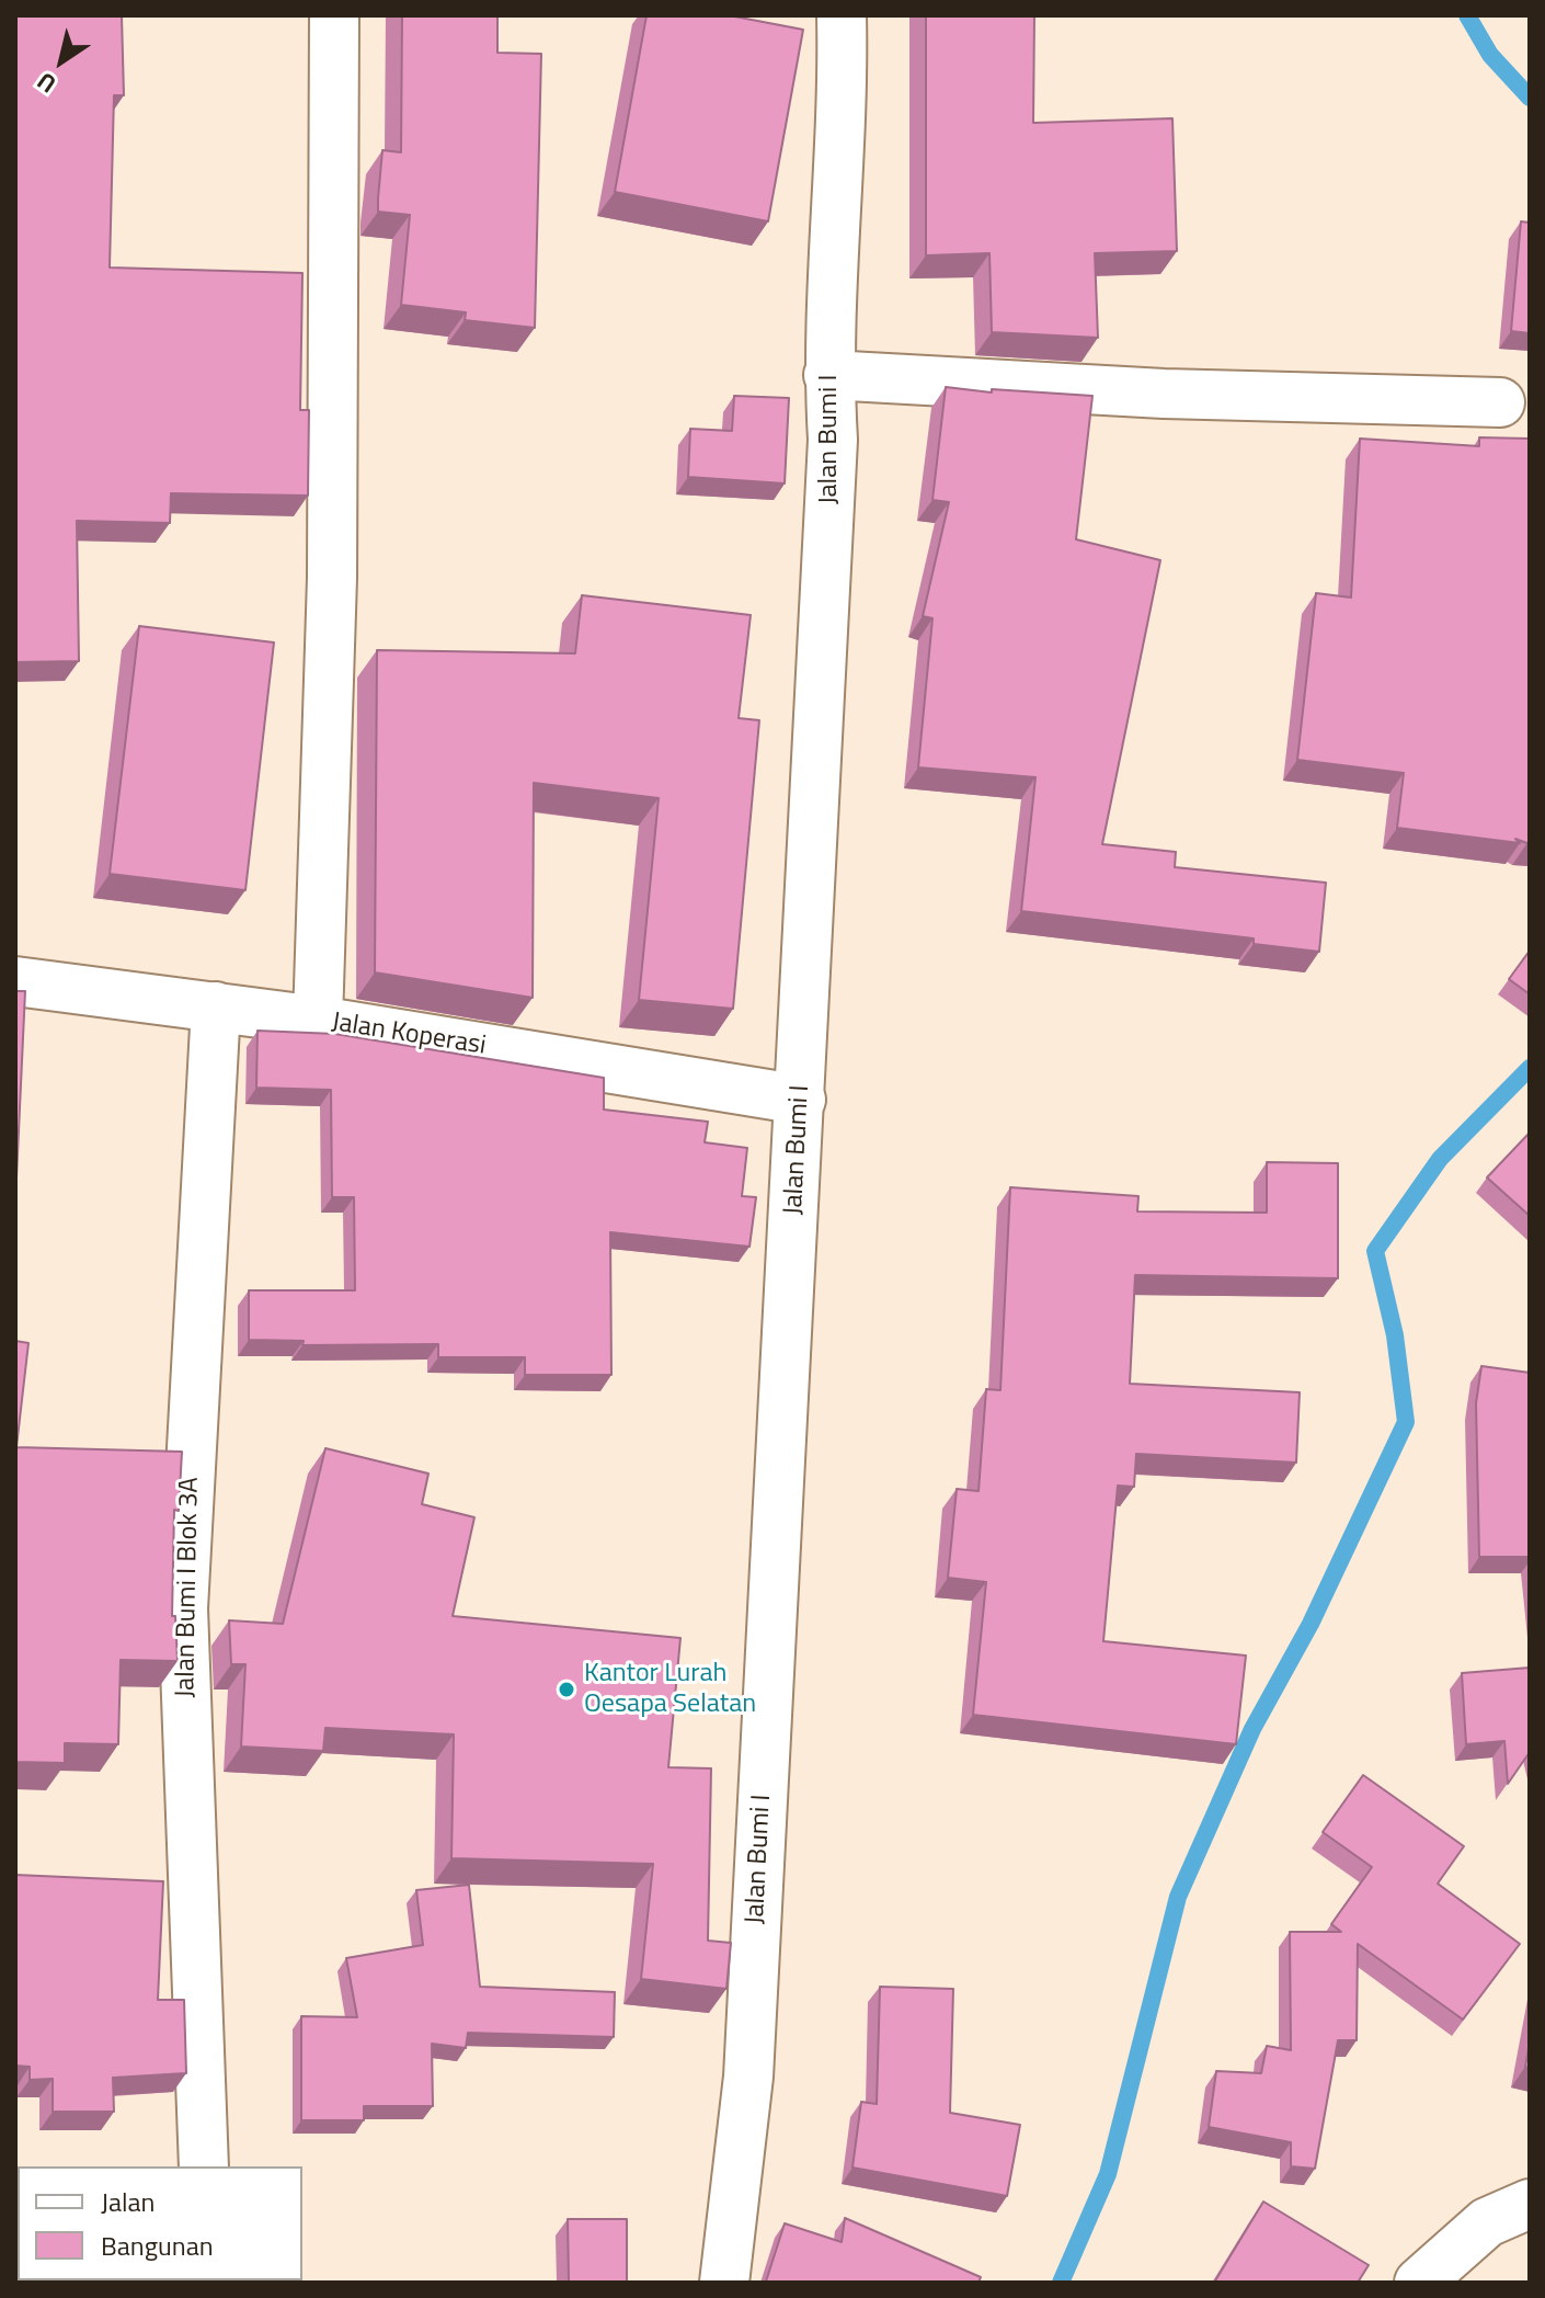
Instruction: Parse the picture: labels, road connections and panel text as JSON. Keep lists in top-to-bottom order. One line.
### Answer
{"streets":{"street":["Jalan Bumi I","Jalan Koperasi","Jalan Bumi I Blok 3A"]},"crossings":[["Jalan Bumi I","Jalan Koperasi"],["Jalan Koperasi","Jalan Bumi I Blok 3A"]],"places":["Kantor Lurah Oesapa Selatan"],"legend":["Jalan","Bangunan"],"north":"bottom left"}
